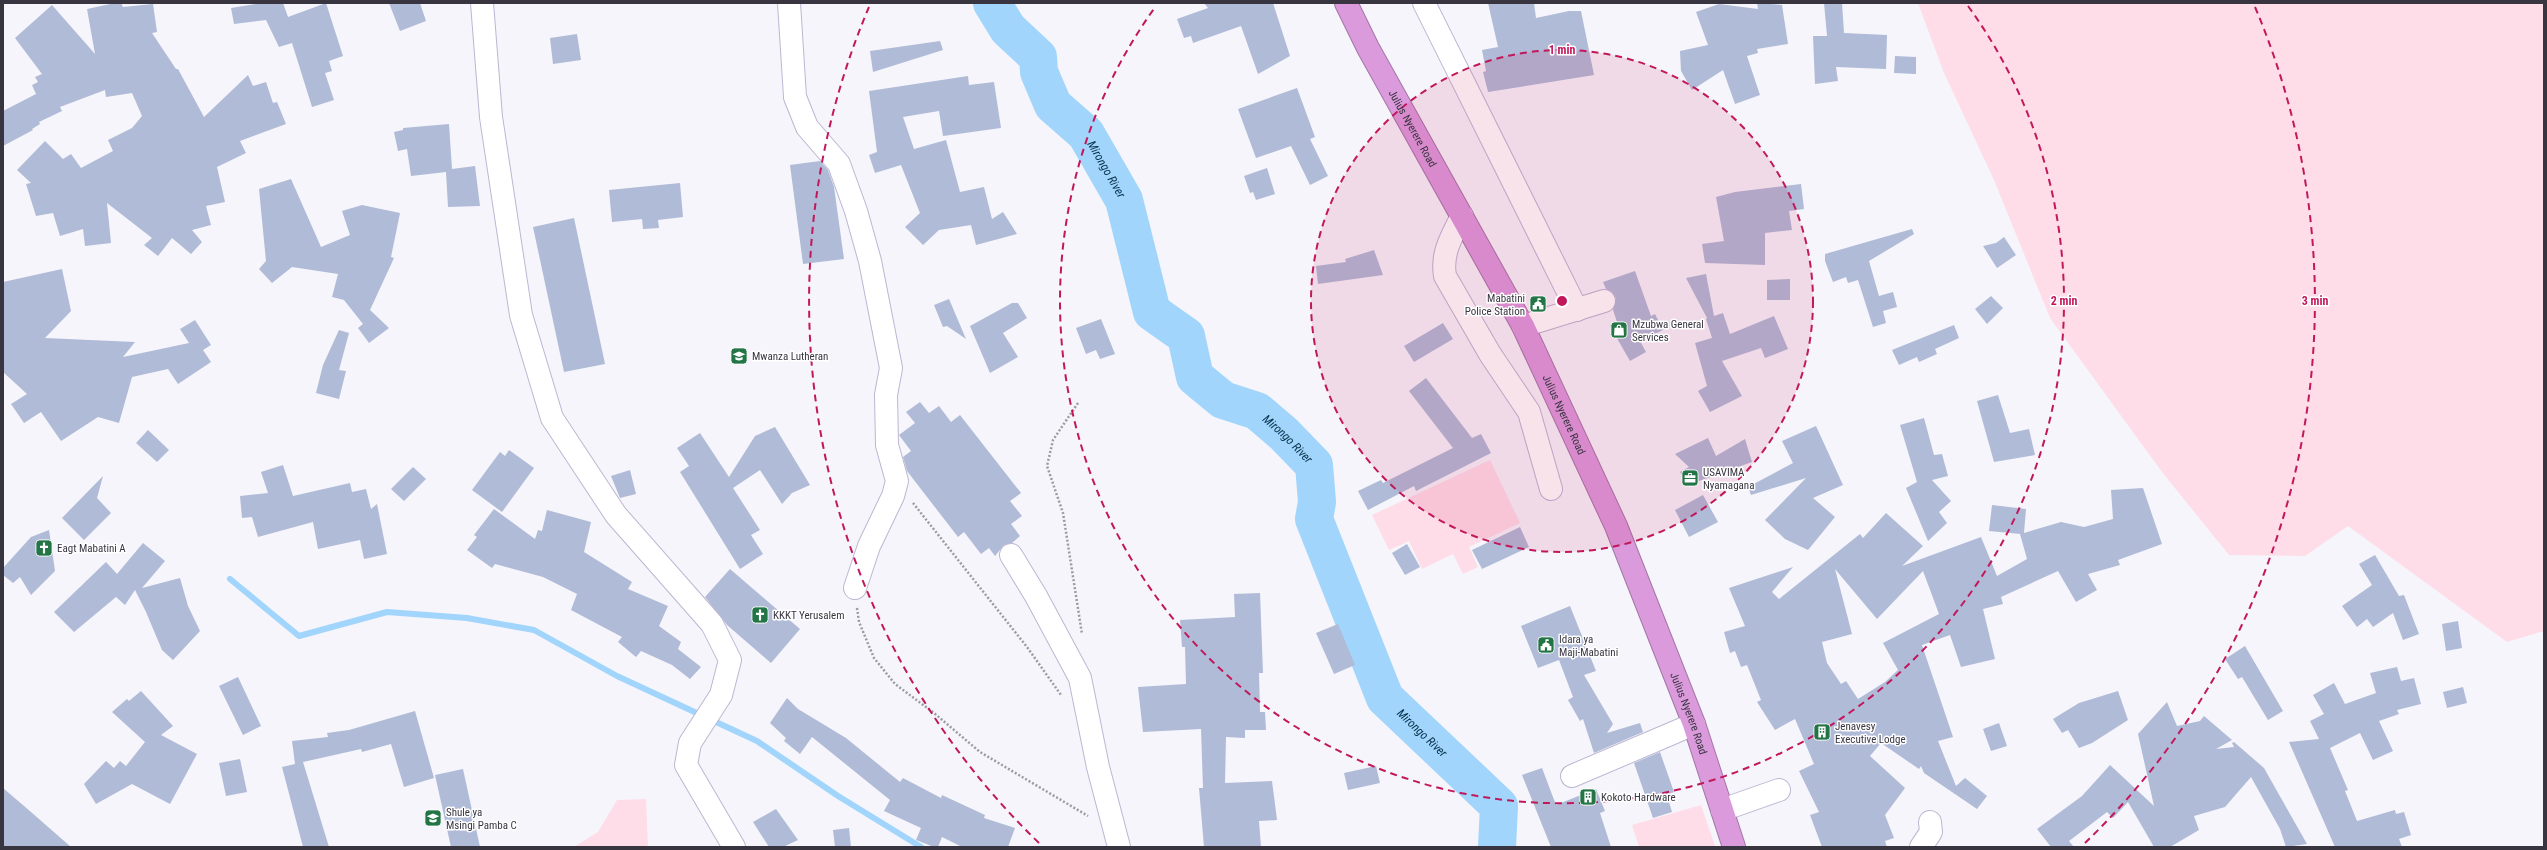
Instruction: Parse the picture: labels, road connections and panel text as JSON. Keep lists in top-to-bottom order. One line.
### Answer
{"streets":{"highway":["Julius Nyerere Road"]},"water":["Mirongo River"],"places":{"public building":["Mabatini Police Station","Idara ya Maji-Mabatini"],"shop":["Mzubwa General Services"],"school or university":["Mwanza Lutheran","Shule ya Msingi Pamba C"],"office":["USAVIMA Nyamagana"],"church":["Eagt Mabatini A","KKKT Yerusalem"],"building":["Jenavesy Executive Lodge","Kokoto Hardware"]},"rings":["1 min","2 min","3 min"]}
